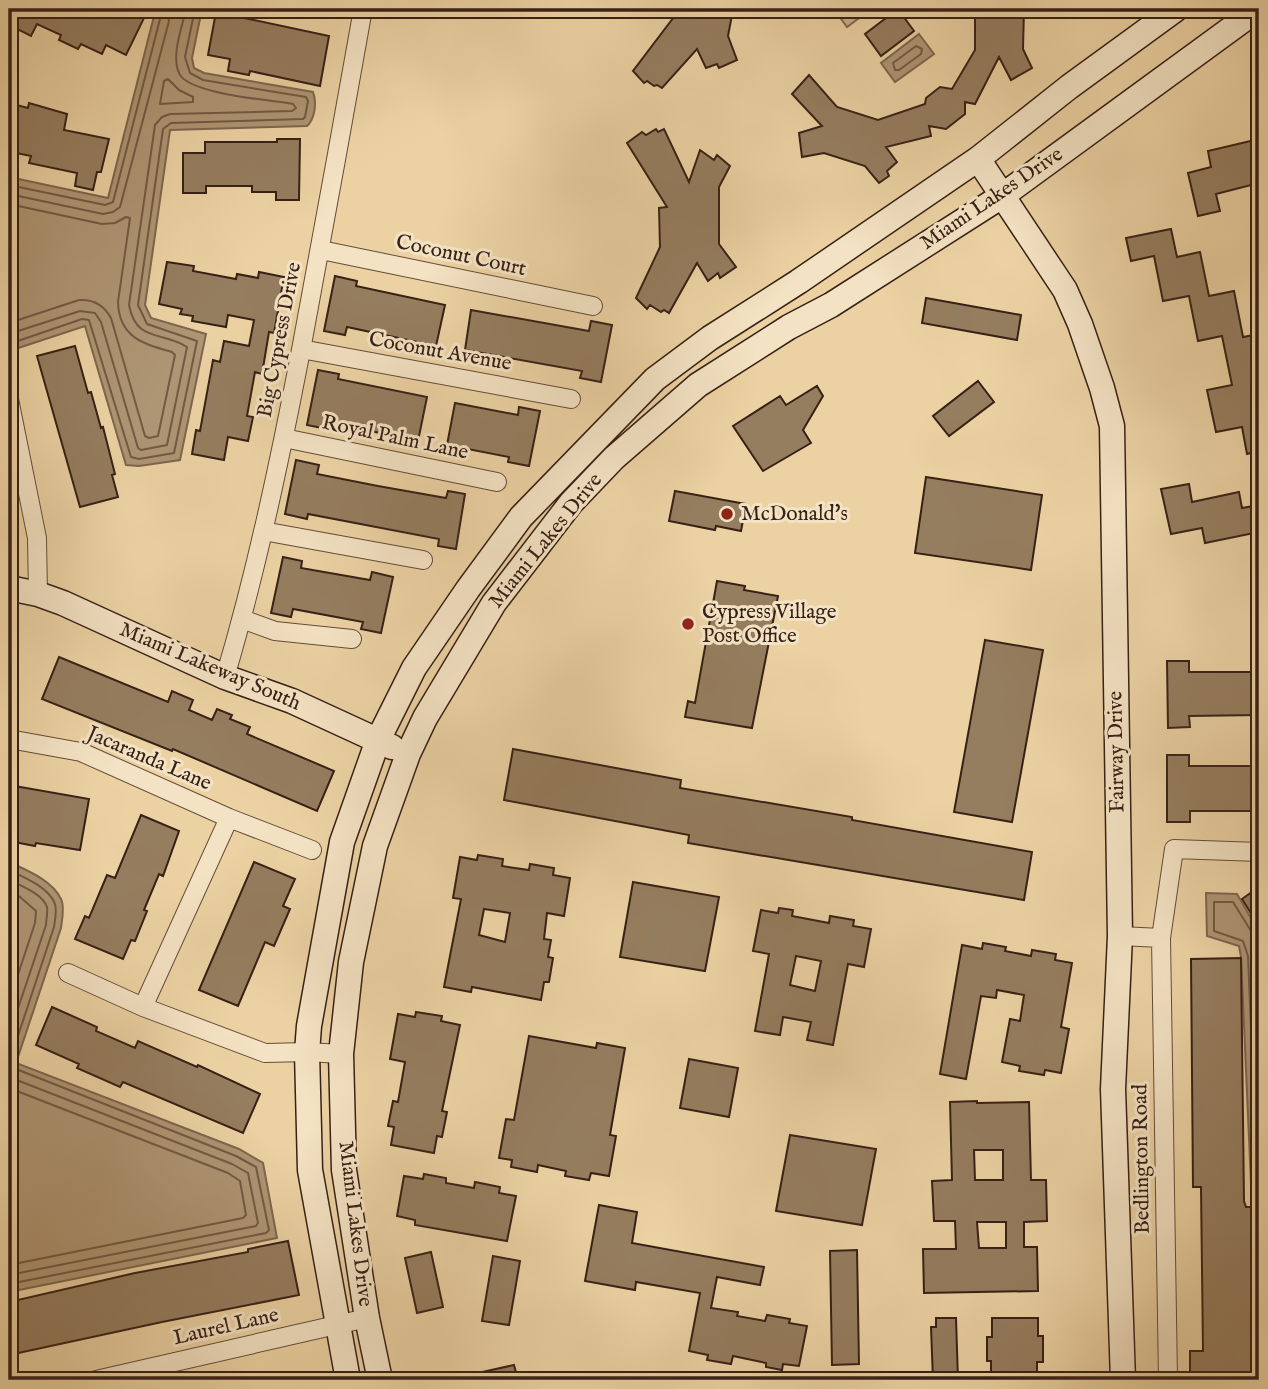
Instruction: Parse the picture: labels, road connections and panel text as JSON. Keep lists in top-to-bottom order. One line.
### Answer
{"streets":{"main road":["Miami Lakes Drive","Miami Lakeway South","Fairway Drive"],"street":["Coconut Court","Big Cypress Drive","Coconut Avenue","Royal Palm Lane","Jacaranda Lane","Bedlington Road","Laurel Lane"]},"crossings":[["Miami Lakes Drive","Miami Lakeway South"],["Miami Lakes Drive","Fairway Drive"],["Miami Lakes Drive","Laurel Lane"],["Coconut Court","Big Cypress Drive"],["Big Cypress Drive","Coconut Avenue"],["Big Cypress Drive","Royal Palm Lane"],["Big Cypress Drive","Miami Lakeway South"]],"places":["McDonald's","Cypress Village Post Office"]}
